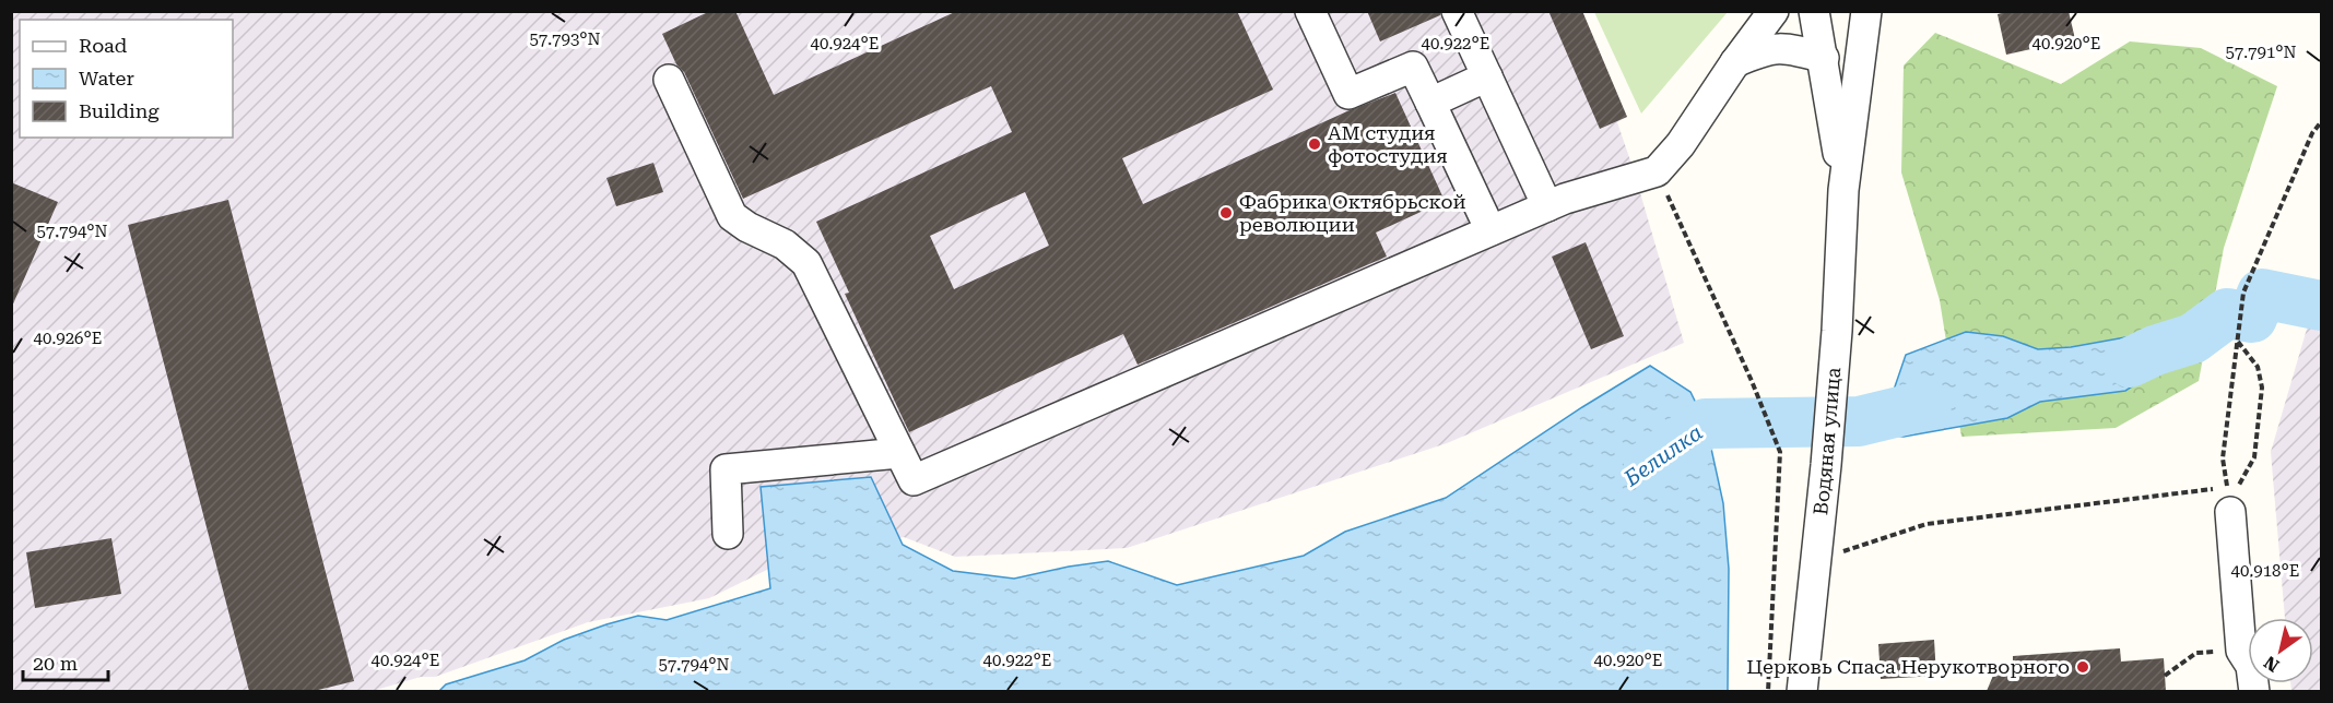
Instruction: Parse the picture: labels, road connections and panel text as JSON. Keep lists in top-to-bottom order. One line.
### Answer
{"streets":{"street":["Водяная улица"]},"water":["Белилка"],"places":["АМ студия фотостудия","Фабрика Октябрьской революции","Церковь Спаса Нерукотворного"],"legend":["Road","Water","Building"],"scale_bar":"20 m","north":"bottom left","coordinates":["57.793°N","40.924°E","40.922°E","40.920°E","57.791°N","57.794°N","40.926°E","40.918°E"]}
